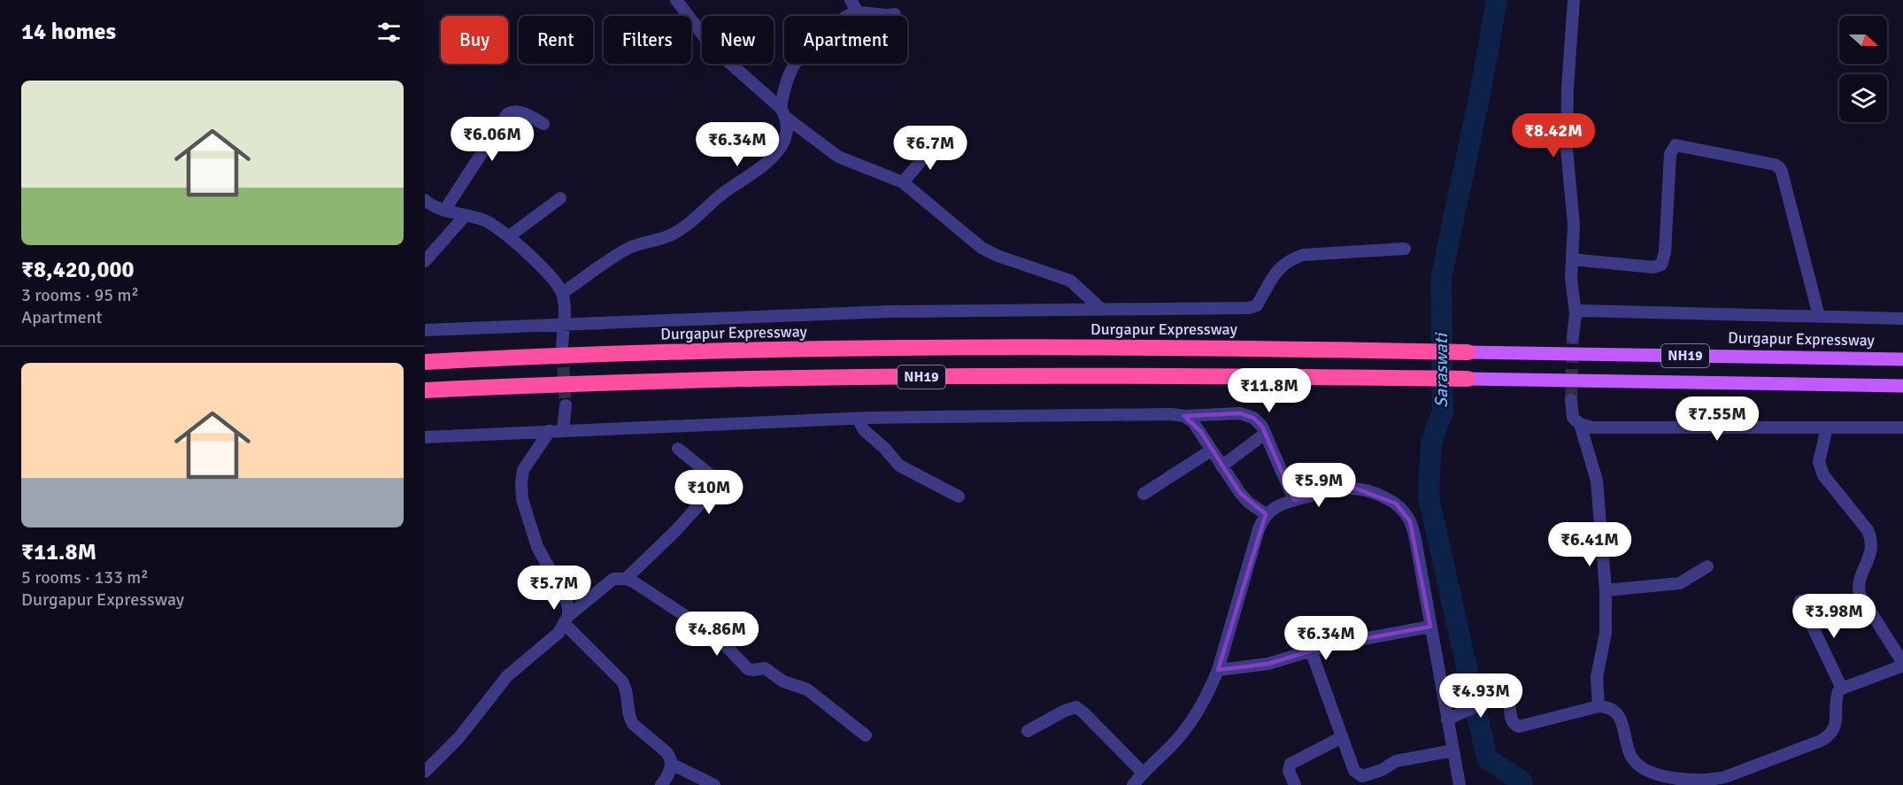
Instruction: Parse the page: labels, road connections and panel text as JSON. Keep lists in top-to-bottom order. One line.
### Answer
{"streets":{"highway":["Durgapur Expressway","NH19"]},"water":["Saraswati"],"north":"right","page":{"heading":"14 homes","chip":["Buy","Rent","Filters","New","Apartment"],"list":[{"name":"₹8,420,000","note":"3 rooms · 95 m² · Apartment"},{"name":"₹11.8M","note":"5 rooms · 133 m² · Durgapur Expressway"}],"price":["₹8.42M","₹6.06M","₹6.34M","₹6.7M","₹11.8M","₹7.55M","₹5.9M","₹10M","₹6.41M","₹5.7M","₹3.98M","₹4.86M","₹6.34M","₹4.93M"]}}
